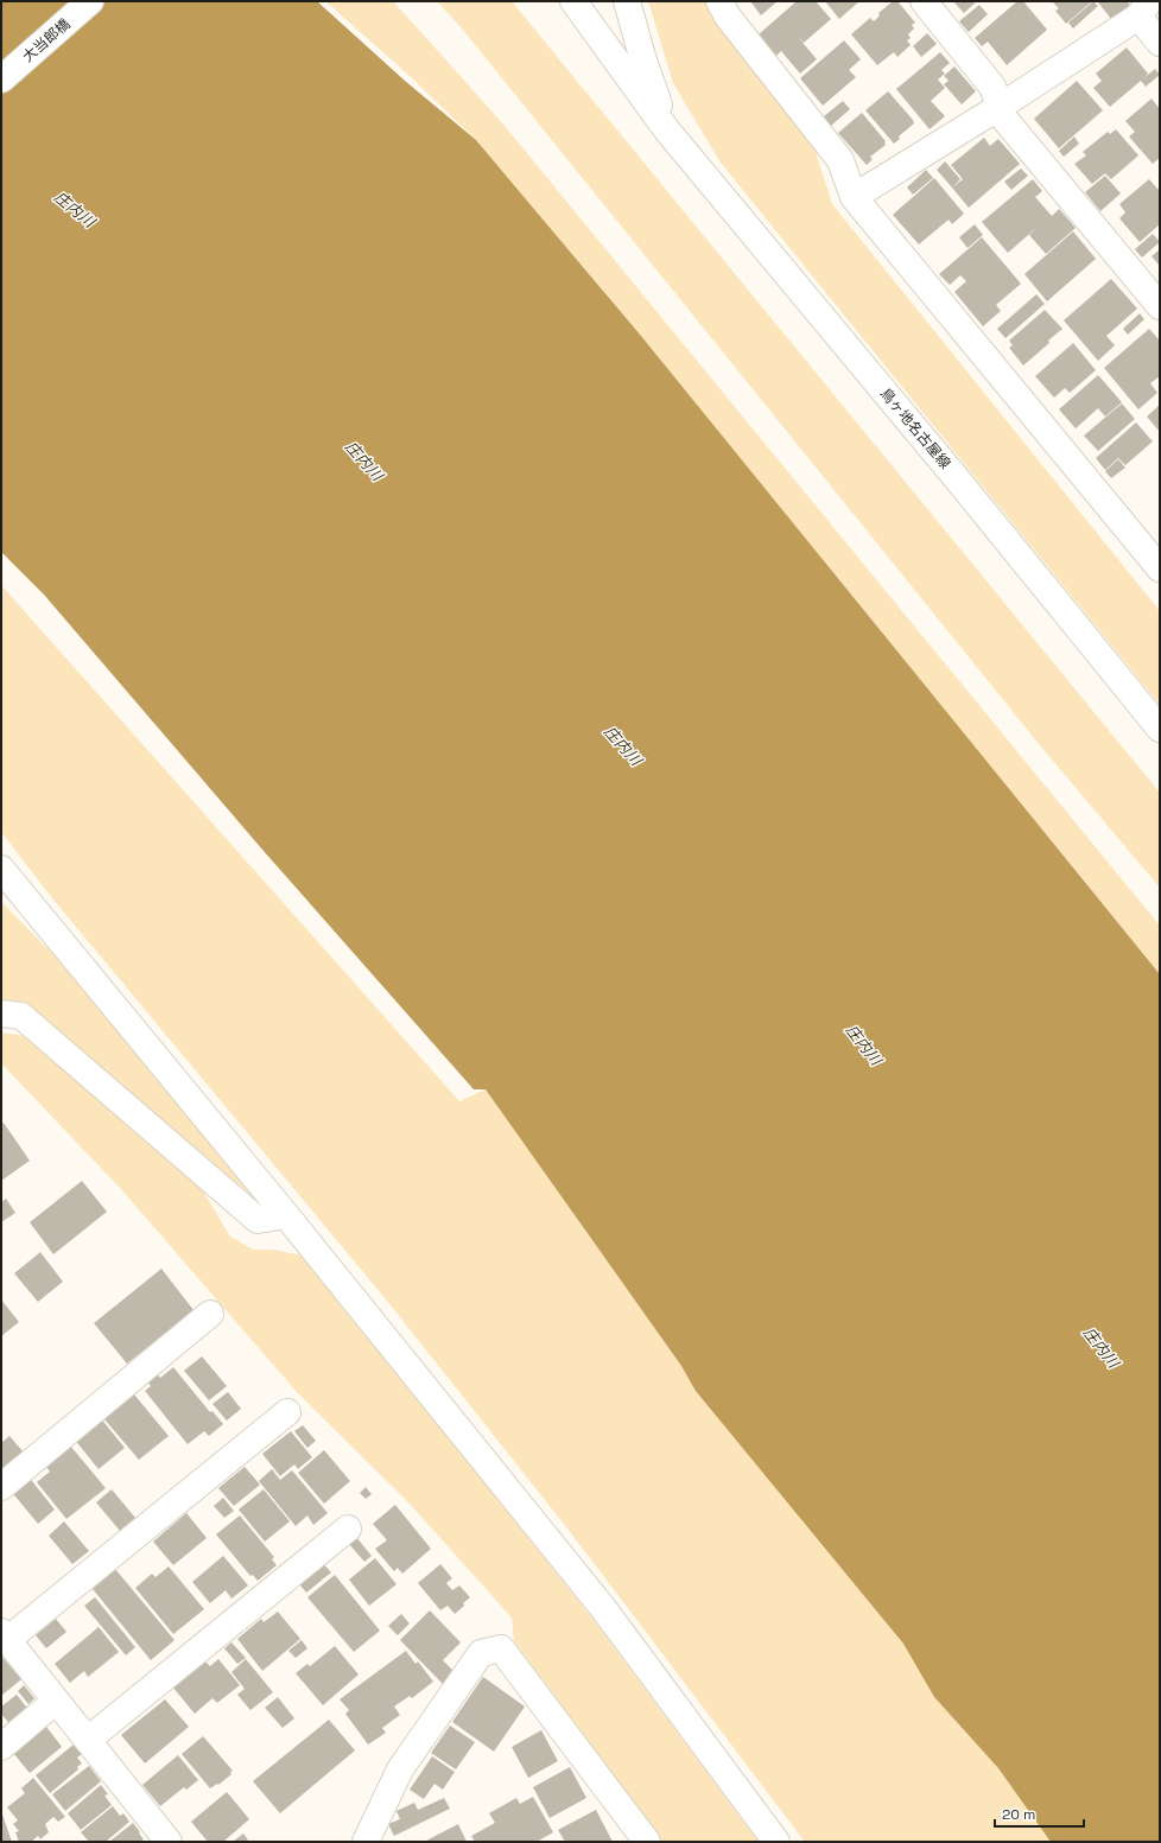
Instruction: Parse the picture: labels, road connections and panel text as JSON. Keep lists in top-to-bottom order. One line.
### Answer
{"streets":{"street":["大当郎橋","鳥ヶ地名古屋線"]},"water":["庄内川"],"scale_bar":"20 m"}
